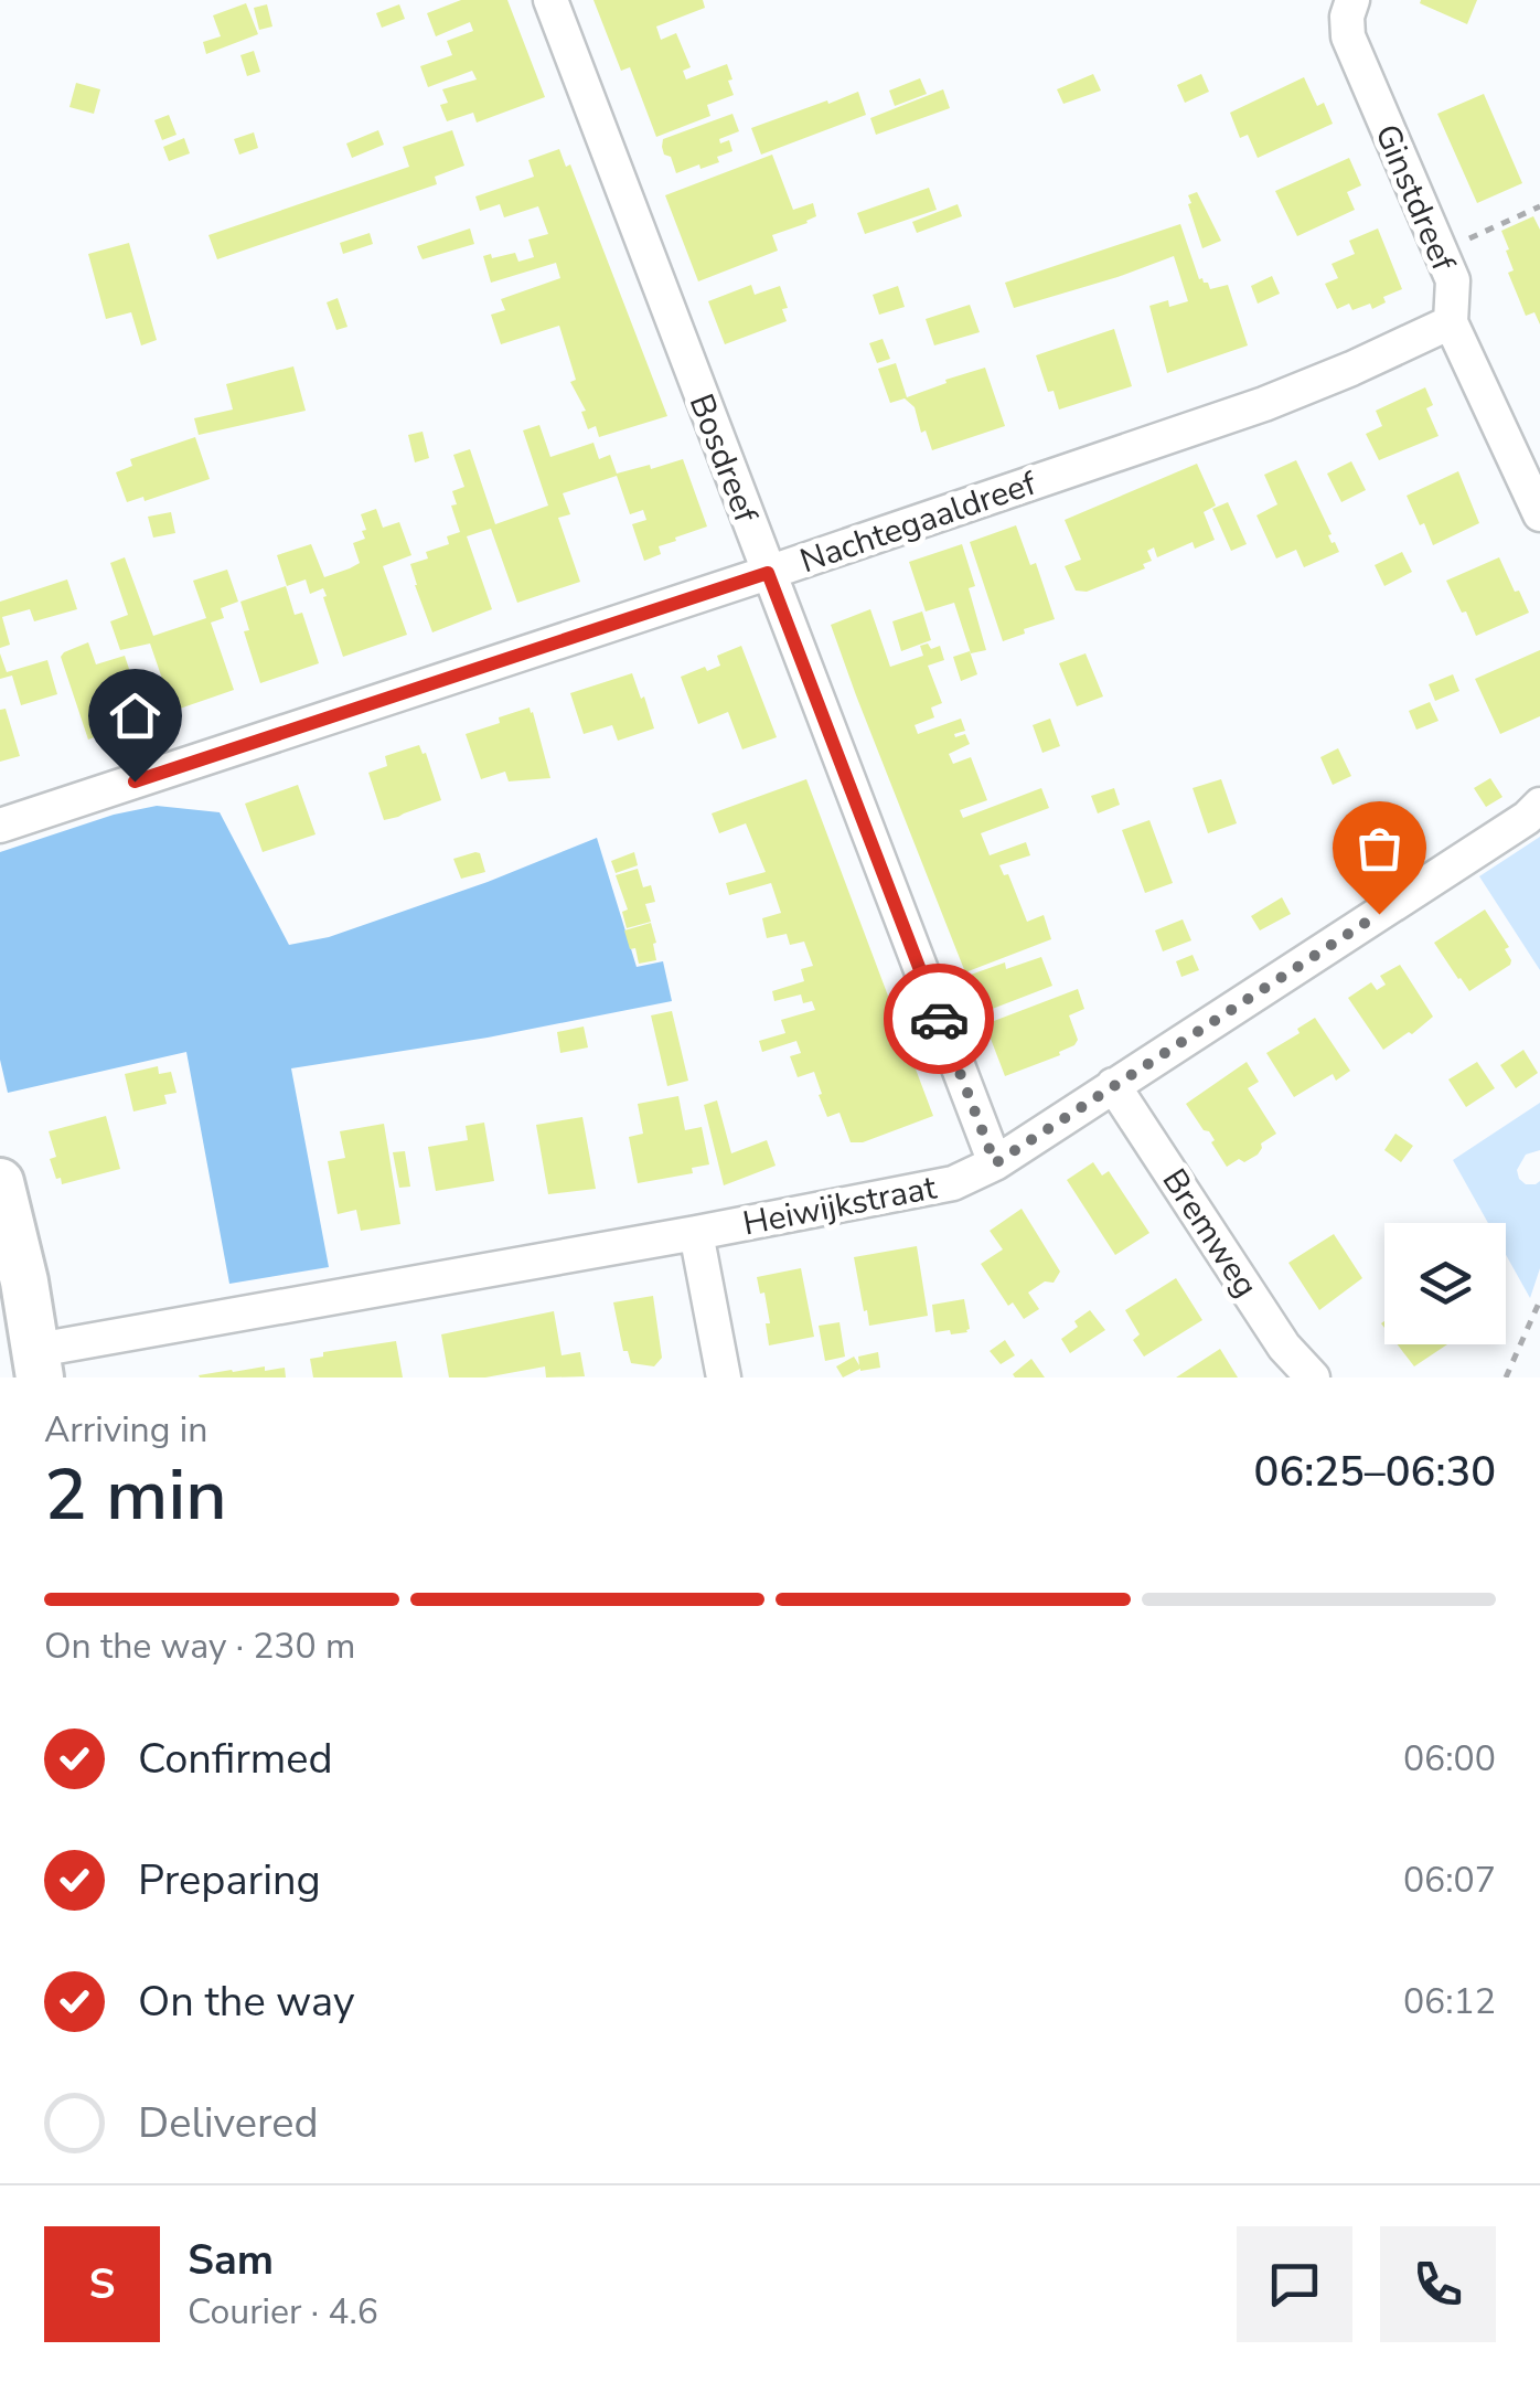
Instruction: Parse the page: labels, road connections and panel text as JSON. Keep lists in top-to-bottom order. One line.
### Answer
{"streets":{"street":["Ginstdreef","Bosdreef","Nachtegaaldreef","Heiwijkstraat","Bremweg"]},"crossings":[["Ginstdreef","Nachtegaaldreef"],["Bosdreef","Nachtegaaldreef"],["Bosdreef","Heiwijkstraat"],["Heiwijkstraat","Bremweg"]],"page":{"heading":["2 min","Arriving in","06:25–06:30"],"panel":["Sam","Courier · 4.6"],"bar":"On the way · 230 m","list":[["Confirmed","06:00"],["Preparing","06:07"],["On the way","06:12"],"Delivered"],"round":"S"}}
